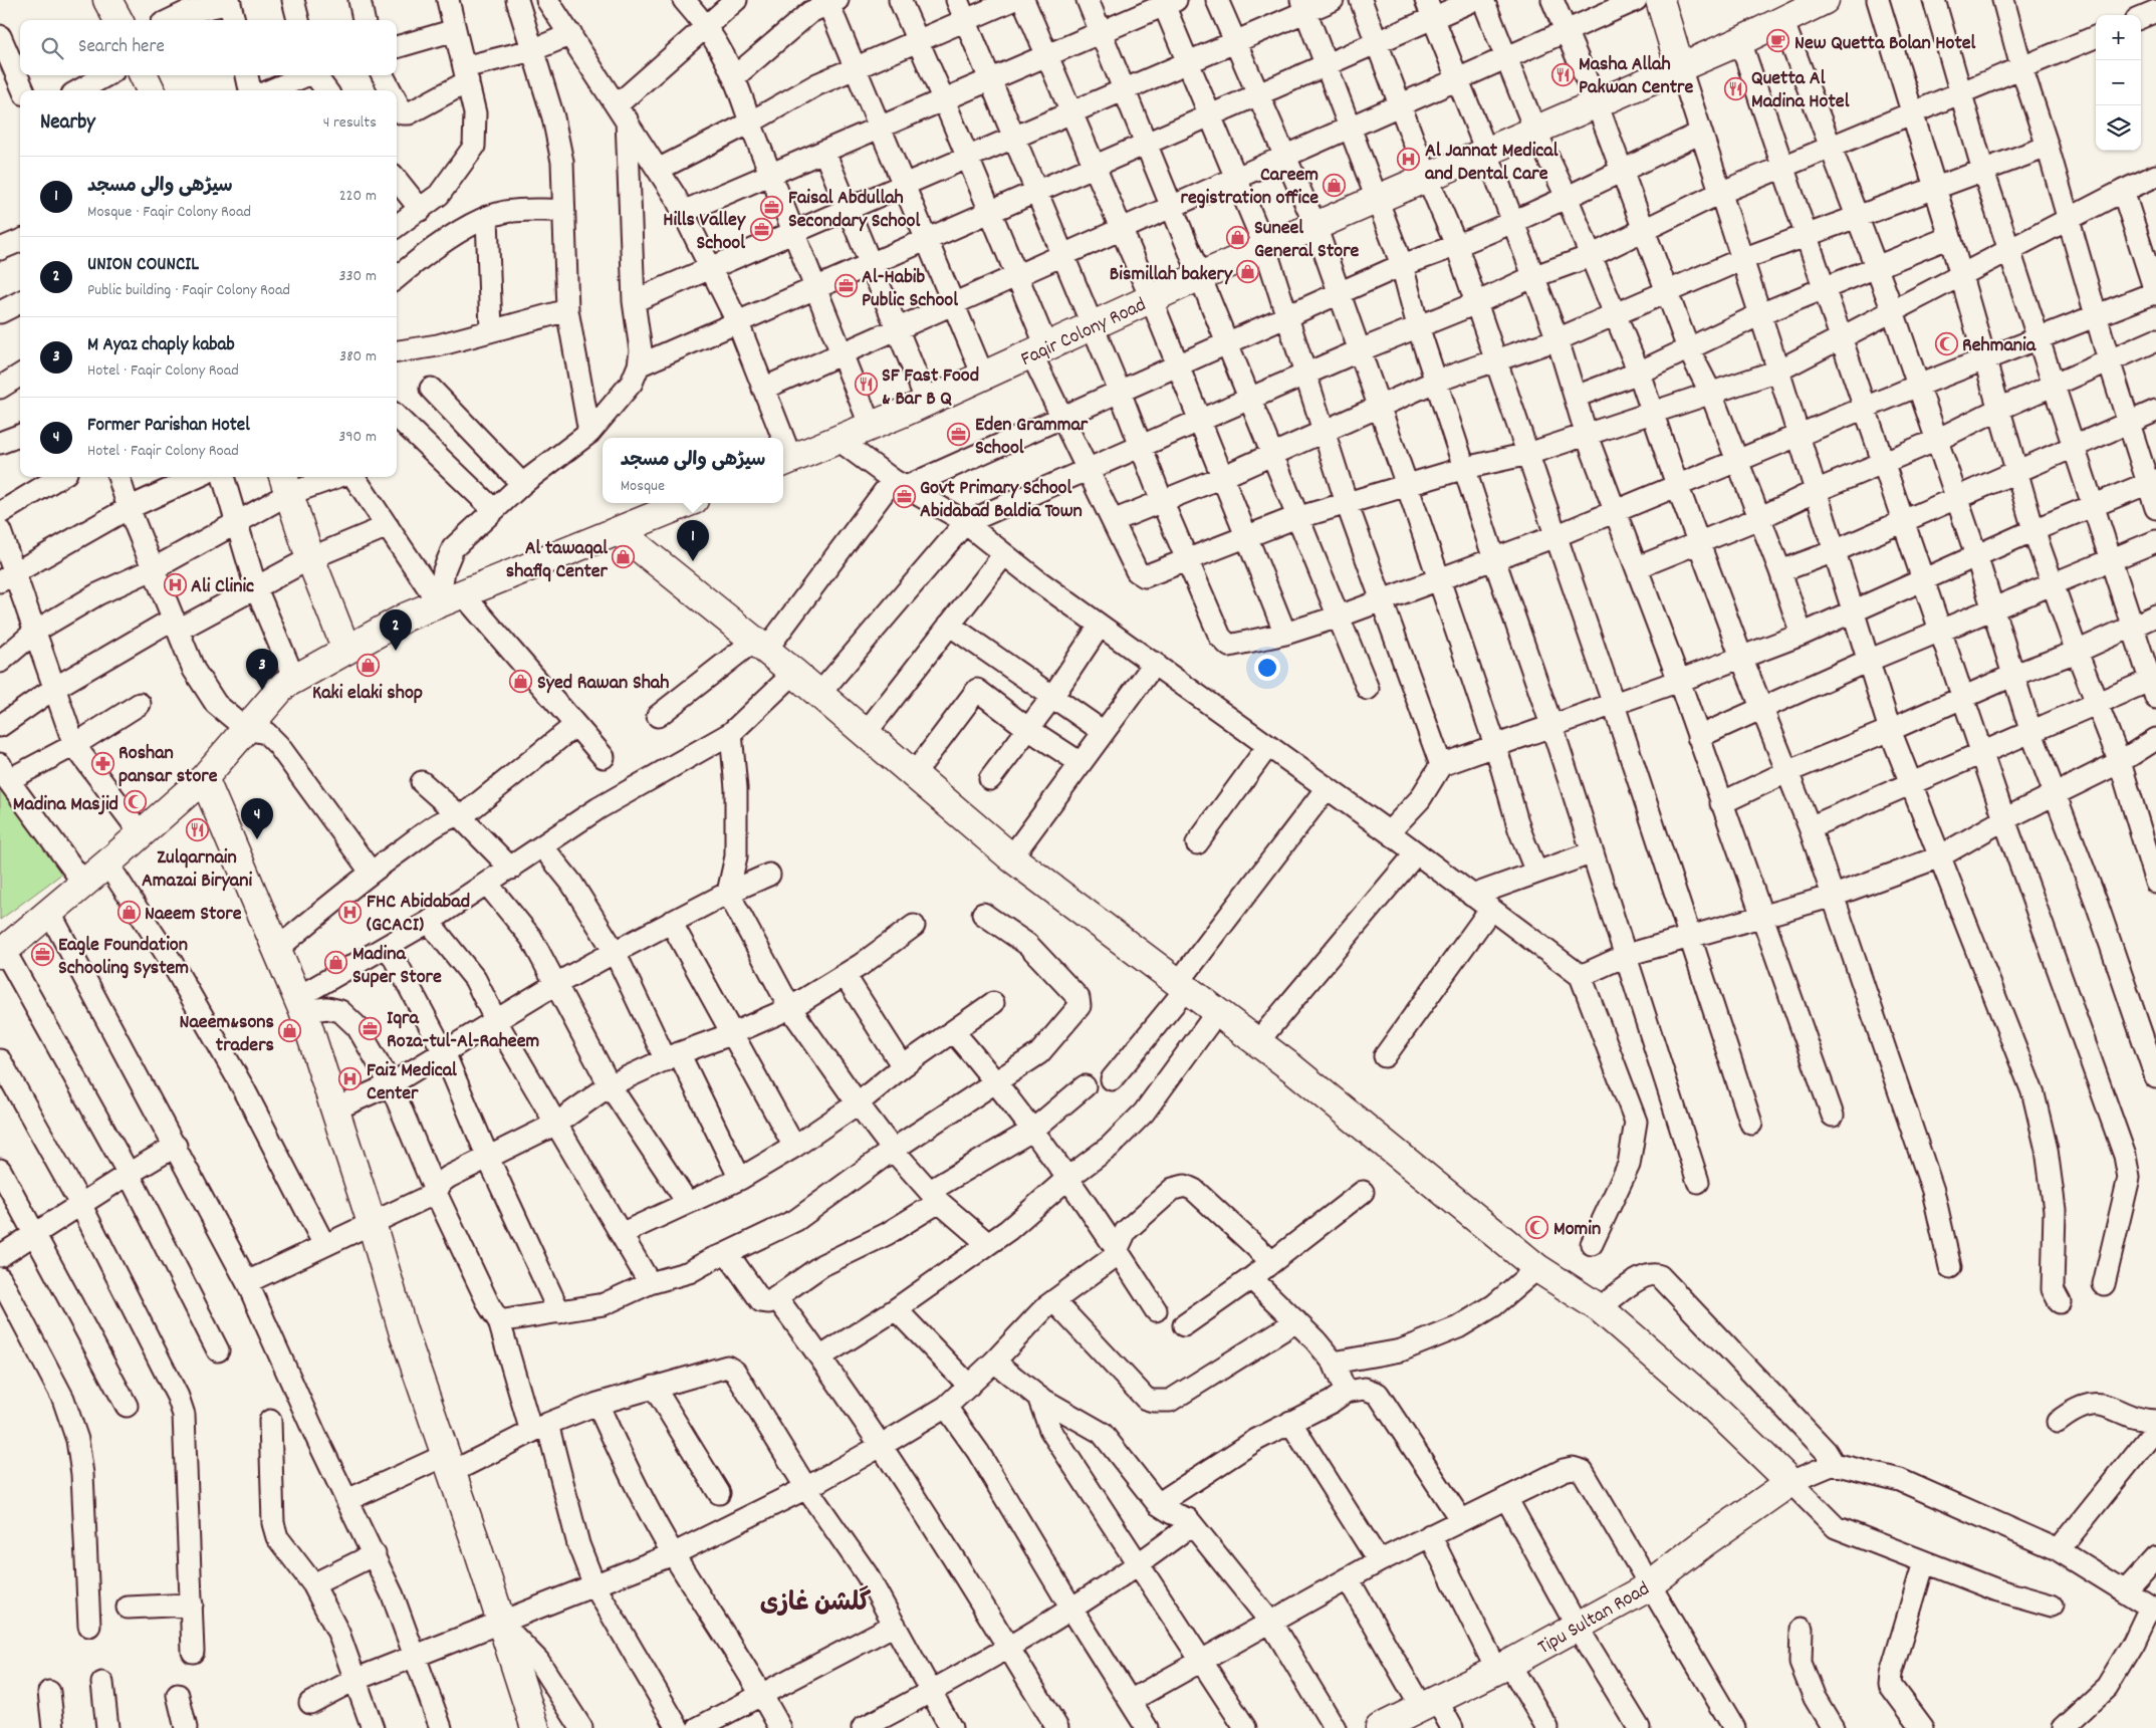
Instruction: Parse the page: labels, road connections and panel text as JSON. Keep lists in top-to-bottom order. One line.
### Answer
{"streets":{"main road":["Faqir Colony Road","Tipu Sultan Road"]},"districts":["گلشن غازی"],"places":{"cafe":["New Quetta Bolan Hotel"],"restaurant":["Masha Allah Pakwan Centre","Quetta Al Madina Hotel","SF Fast Food & Bar B Q","Zulqarnain Amazai Biryani"],"hospital":["Al Jannat Medical and Dental Care","Ali Clinic","FHC Abidabad (GCACI)","Faiz Medical Center"],"shop":["Careem registration office","Suneel General Store","Bismillah bakery","Al tawaqal shafiq Center","Kaki elaki shop","Syed Rawan Shah","Naeem Store","Madina Super Store","Naeem&sons traders"],"office":["Faisal Abdullah Secondary School","Hills Valley School","Al-Habib Public School","Eden Grammar School","Govt Primary School Abidabad Baldia Town","Eagle Foundation Schooling System","Iqra Roza-tul-Al-Raheem"],"mosque":["Rehmania","Madina Masjid","Momin"],"pharmacy":["Roshan pansar store"]},"page":{"map_buttons":["+","−"],"search":"Search here","heading":["Nearby","4 results"],"list":[{"mark":"1","name":"سیڑھی والی مسجد","note":"Mosque · Faqir Colony Road","value":"220 m"},{"mark":"2","name":"UNION COUNCIL","note":"Public building · Faqir Colony Road","value":"330 m"},{"mark":"3","name":"M Ayaz chaply kabab","note":"Hotel · Faqir Colony Road","value":"380 m"},{"mark":"4","name":"Former Parishan Hotel","note":"Hotel · Faqir Colony Road","value":"390 m"}],"popup":["سیڑھی والی مسجد","Mosque"],"pins":["1","2","3","4"]}}
